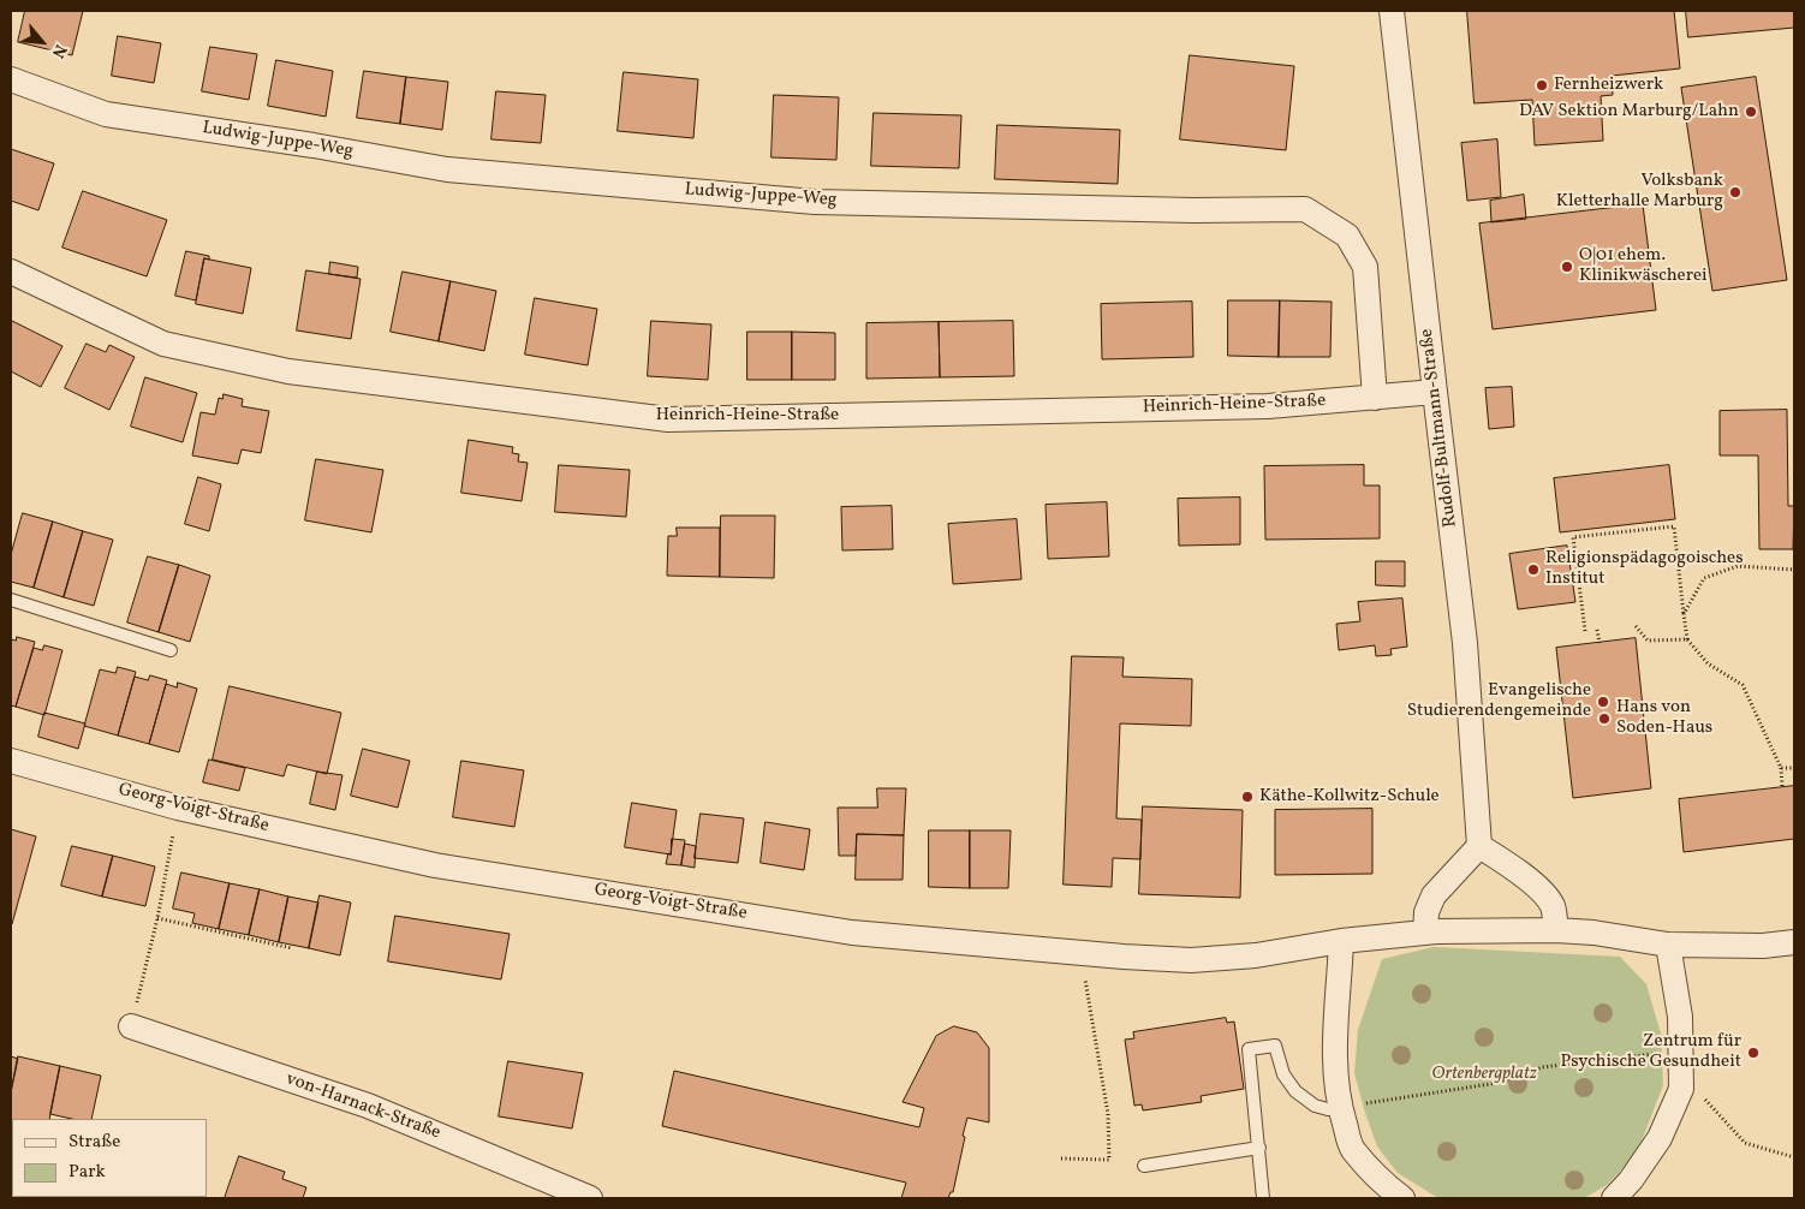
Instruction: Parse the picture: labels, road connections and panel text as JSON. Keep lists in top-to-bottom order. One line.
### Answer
{"streets":{"street":["Ludwig-Juppe-Weg","Heinrich-Heine-Straße","Rudolf-Bultmann-Straße","Georg-Voigt-Straße","von-Harnack-Straße"]},"crossings":[["Ludwig-Juppe-Weg","Heinrich-Heine-Straße"],["Heinrich-Heine-Straße","Rudolf-Bultmann-Straße"]],"parks":["Ortenbergplatz"],"places":["Fernheizwerk","DAV Sektion Marburg/Lahn","Volksbank Kletterhalle Marburg","O|01 ehem. Klinikwäscherei","Religionspädagogoisches Institut","Evangelische Studierendengemeinde","Hans von Soden-Haus","Käthe-Kollwitz-Schule","Zentrum für Psychische Gesundheit"],"legend":["Straße","Park"],"north":"bottom right"}
